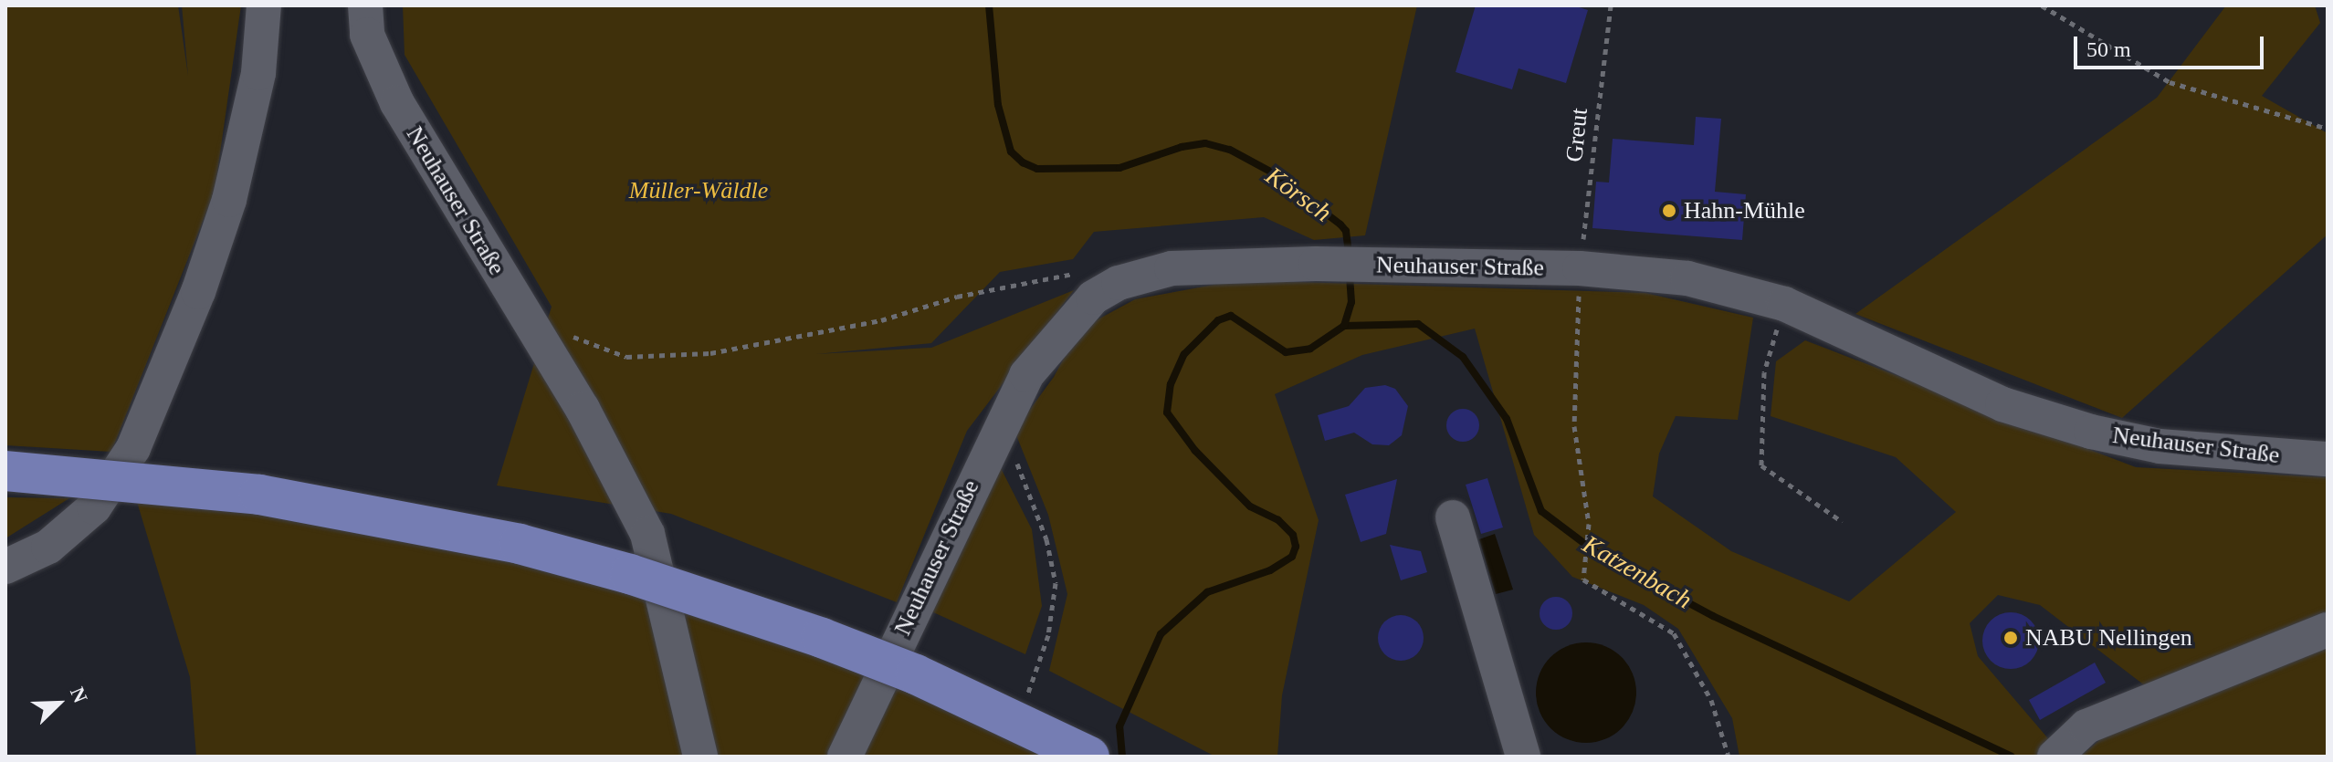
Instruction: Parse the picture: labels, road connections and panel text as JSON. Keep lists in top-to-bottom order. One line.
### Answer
{"streets":{"street":["Neuhauser Straße"],"path":["Greut"]},"crossings":[["Greut","Neuhauser Straße"]],"water":["Körsch","Katzenbach"],"parks":["Müller-Wäldle"],"places":["Hahn-Mühle","NABU Nellingen"],"scale_bar":"50 m","north":"top right"}
